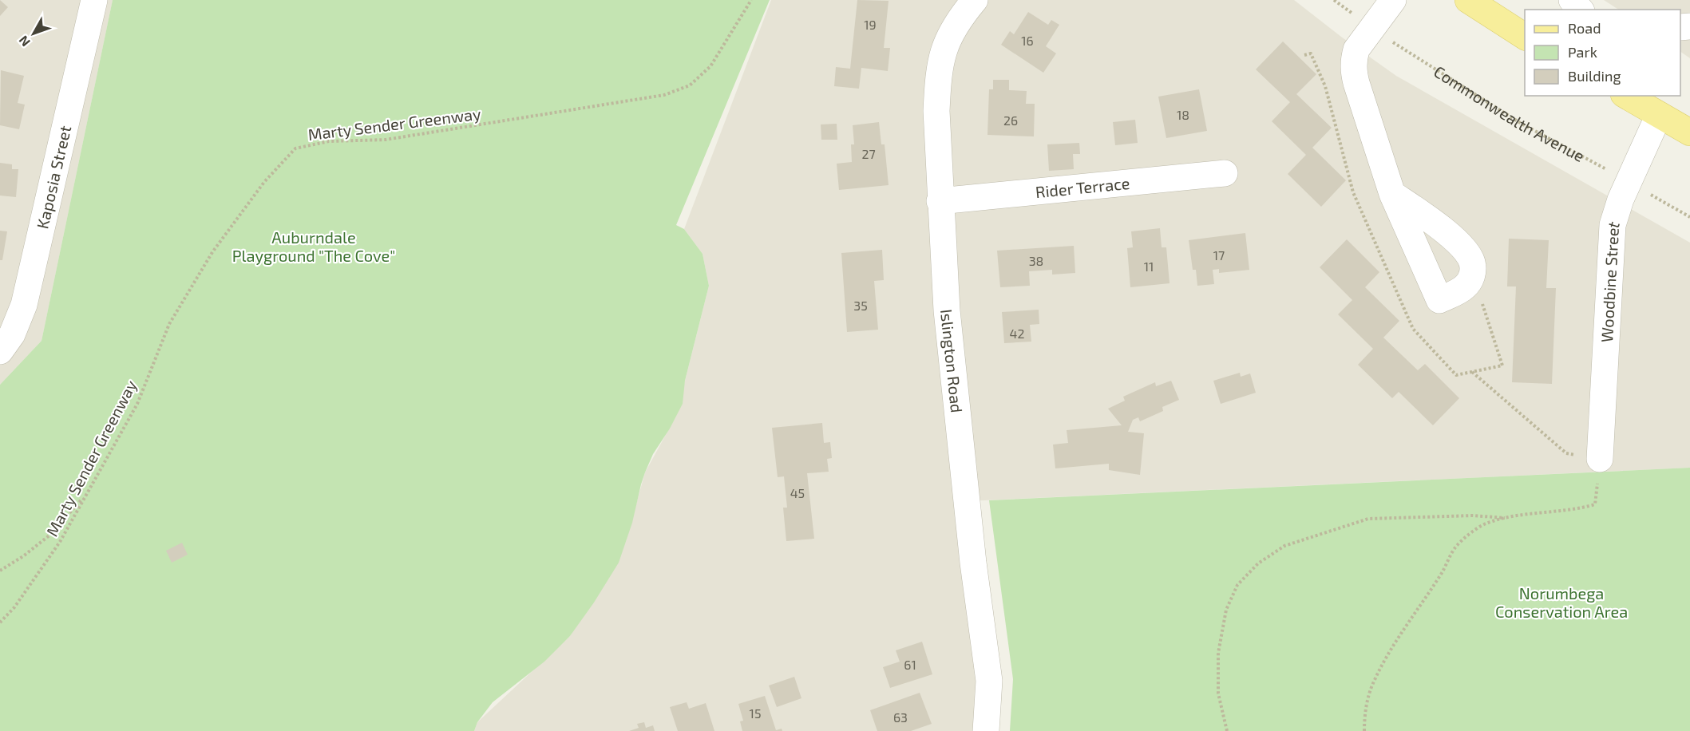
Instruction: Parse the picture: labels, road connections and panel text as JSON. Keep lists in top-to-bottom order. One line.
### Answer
{"streets":{"street":["Kaposia Street","Rider Terrace","Woodbine Street","Islington Road"],"path":["Commonwealth Avenue","Marty Sender Greenway"]},"crossings":[["Commonwealth Avenue","Woodbine Street"],["Rider Terrace","Islington Road"]],"parks":["Auburndale Playground \"The Cove\"","Norumbega Conservation Area"],"house_numbers":["19","16","18","26","27","17","38","11","35","42","45","61","15","63"],"legend":["Road","Park","Building"],"north":"bottom left"}
